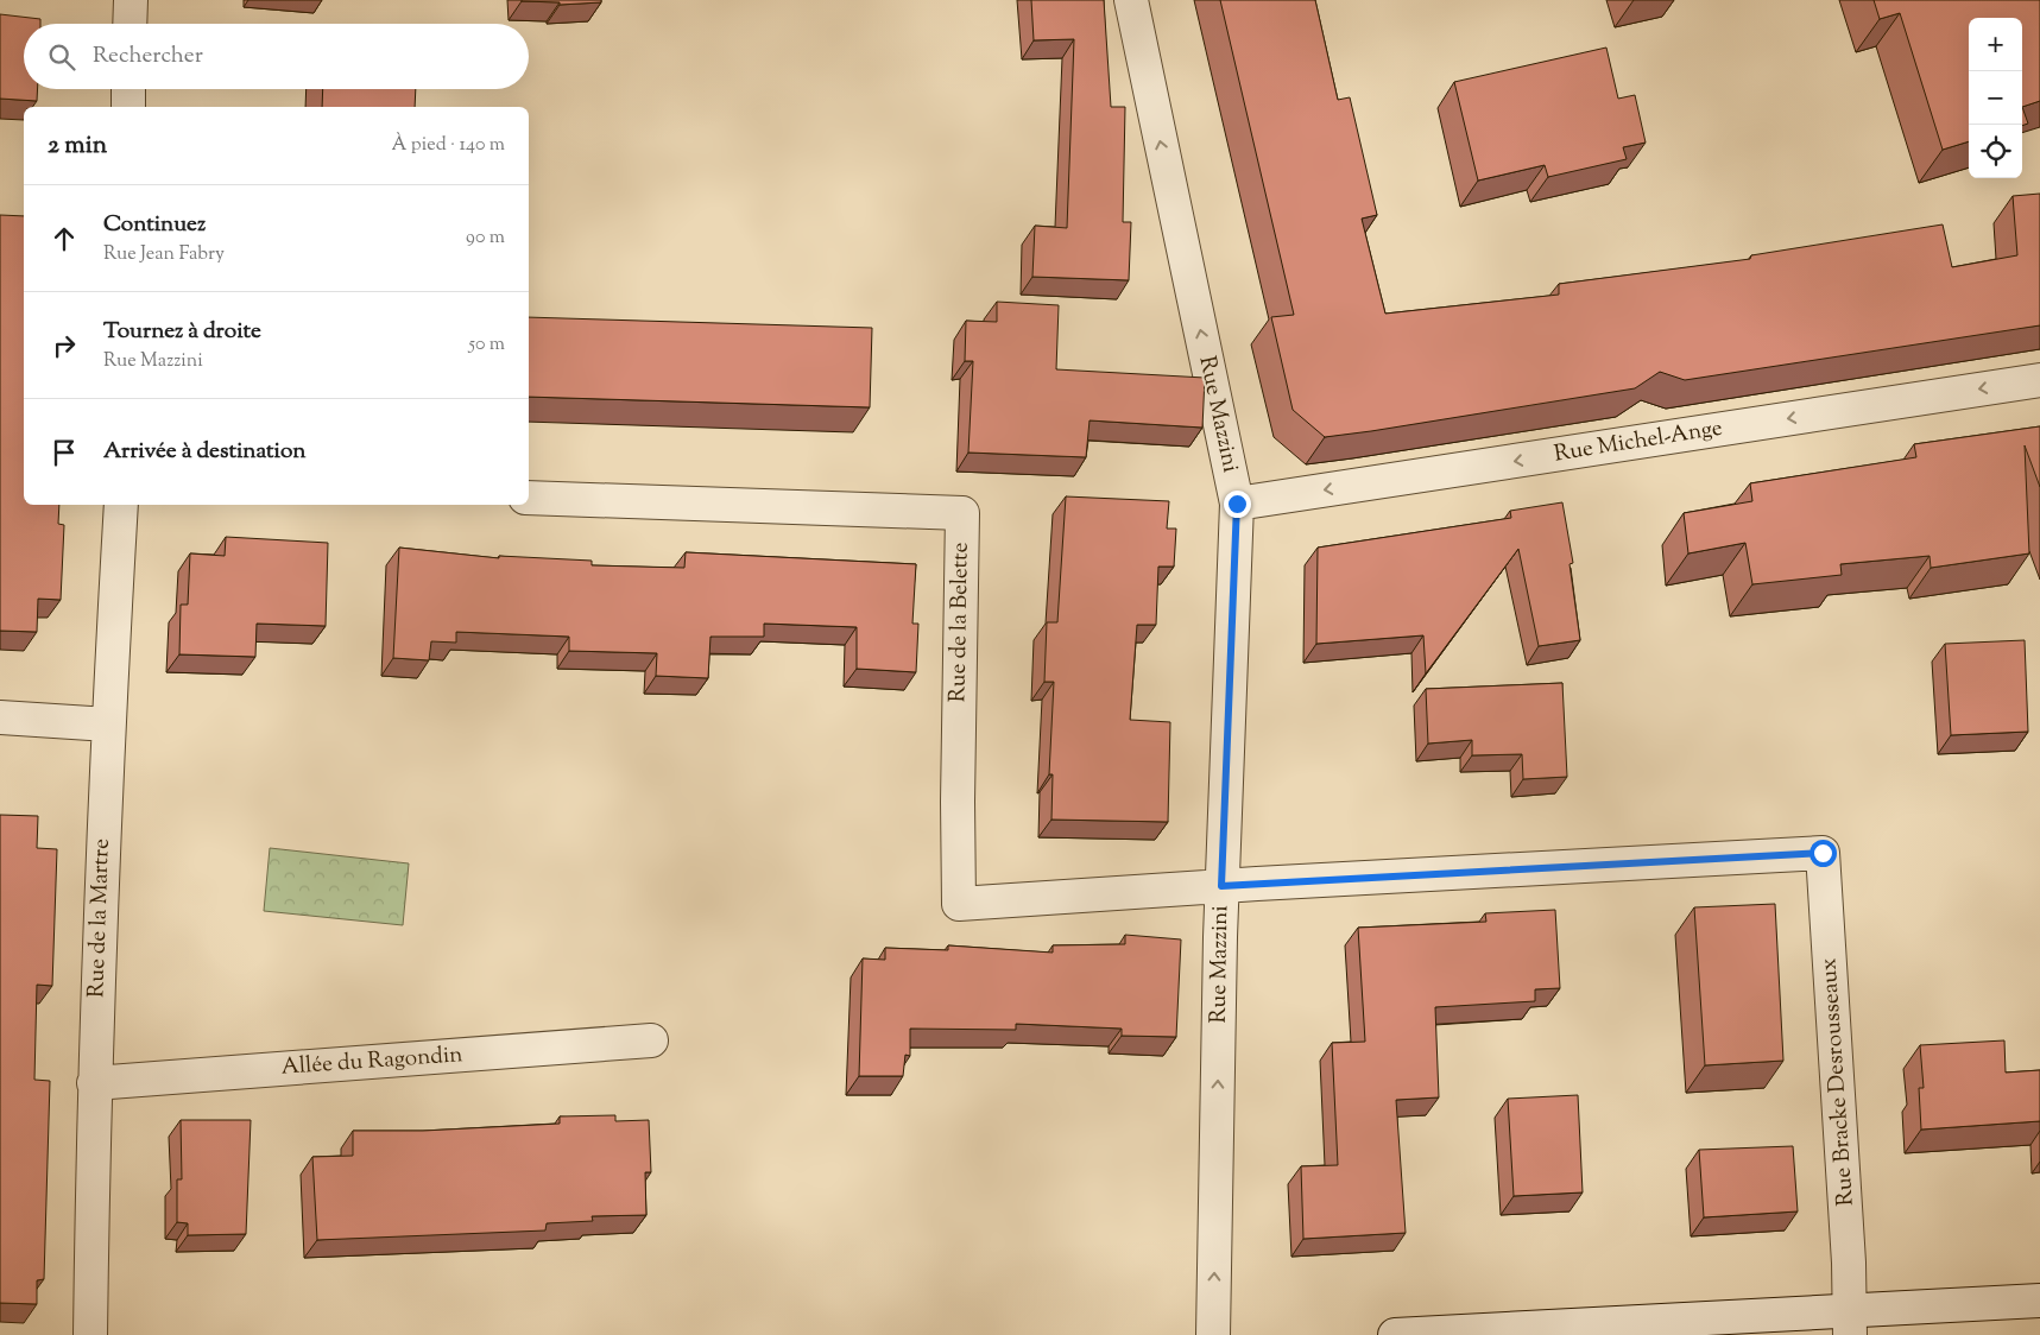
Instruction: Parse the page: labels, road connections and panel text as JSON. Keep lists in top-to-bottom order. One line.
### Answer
{"streets":{"street":["Rue Mazzini","Rue Michel-Ange","Rue de la Belette","Rue de la Martre","Allée du Ragondin","Rue Bracke Desrousseaux"]},"crossings":[["Rue Mazzini","Rue Michel-Ange"],["Rue Mazzini","Rue de la Belette"],["Rue Mazzini","Rue Bracke Desrousseaux"],["Rue de la Belette","Rue Bracke Desrousseaux"],["Rue de la Martre","Allée du Ragondin"]],"one_way":["Rue Mazzini","Rue Michel-Ange"],"page":{"map_buttons":["+","−"],"search":"Rechercher","heading":["2 min","À pied · 140 m"],"list":[["Continuez","Rue Jean Fabry","90 m"],["Tournez à droite","Rue Mazzini","50 m"],"Arrivée à destination"]}}
